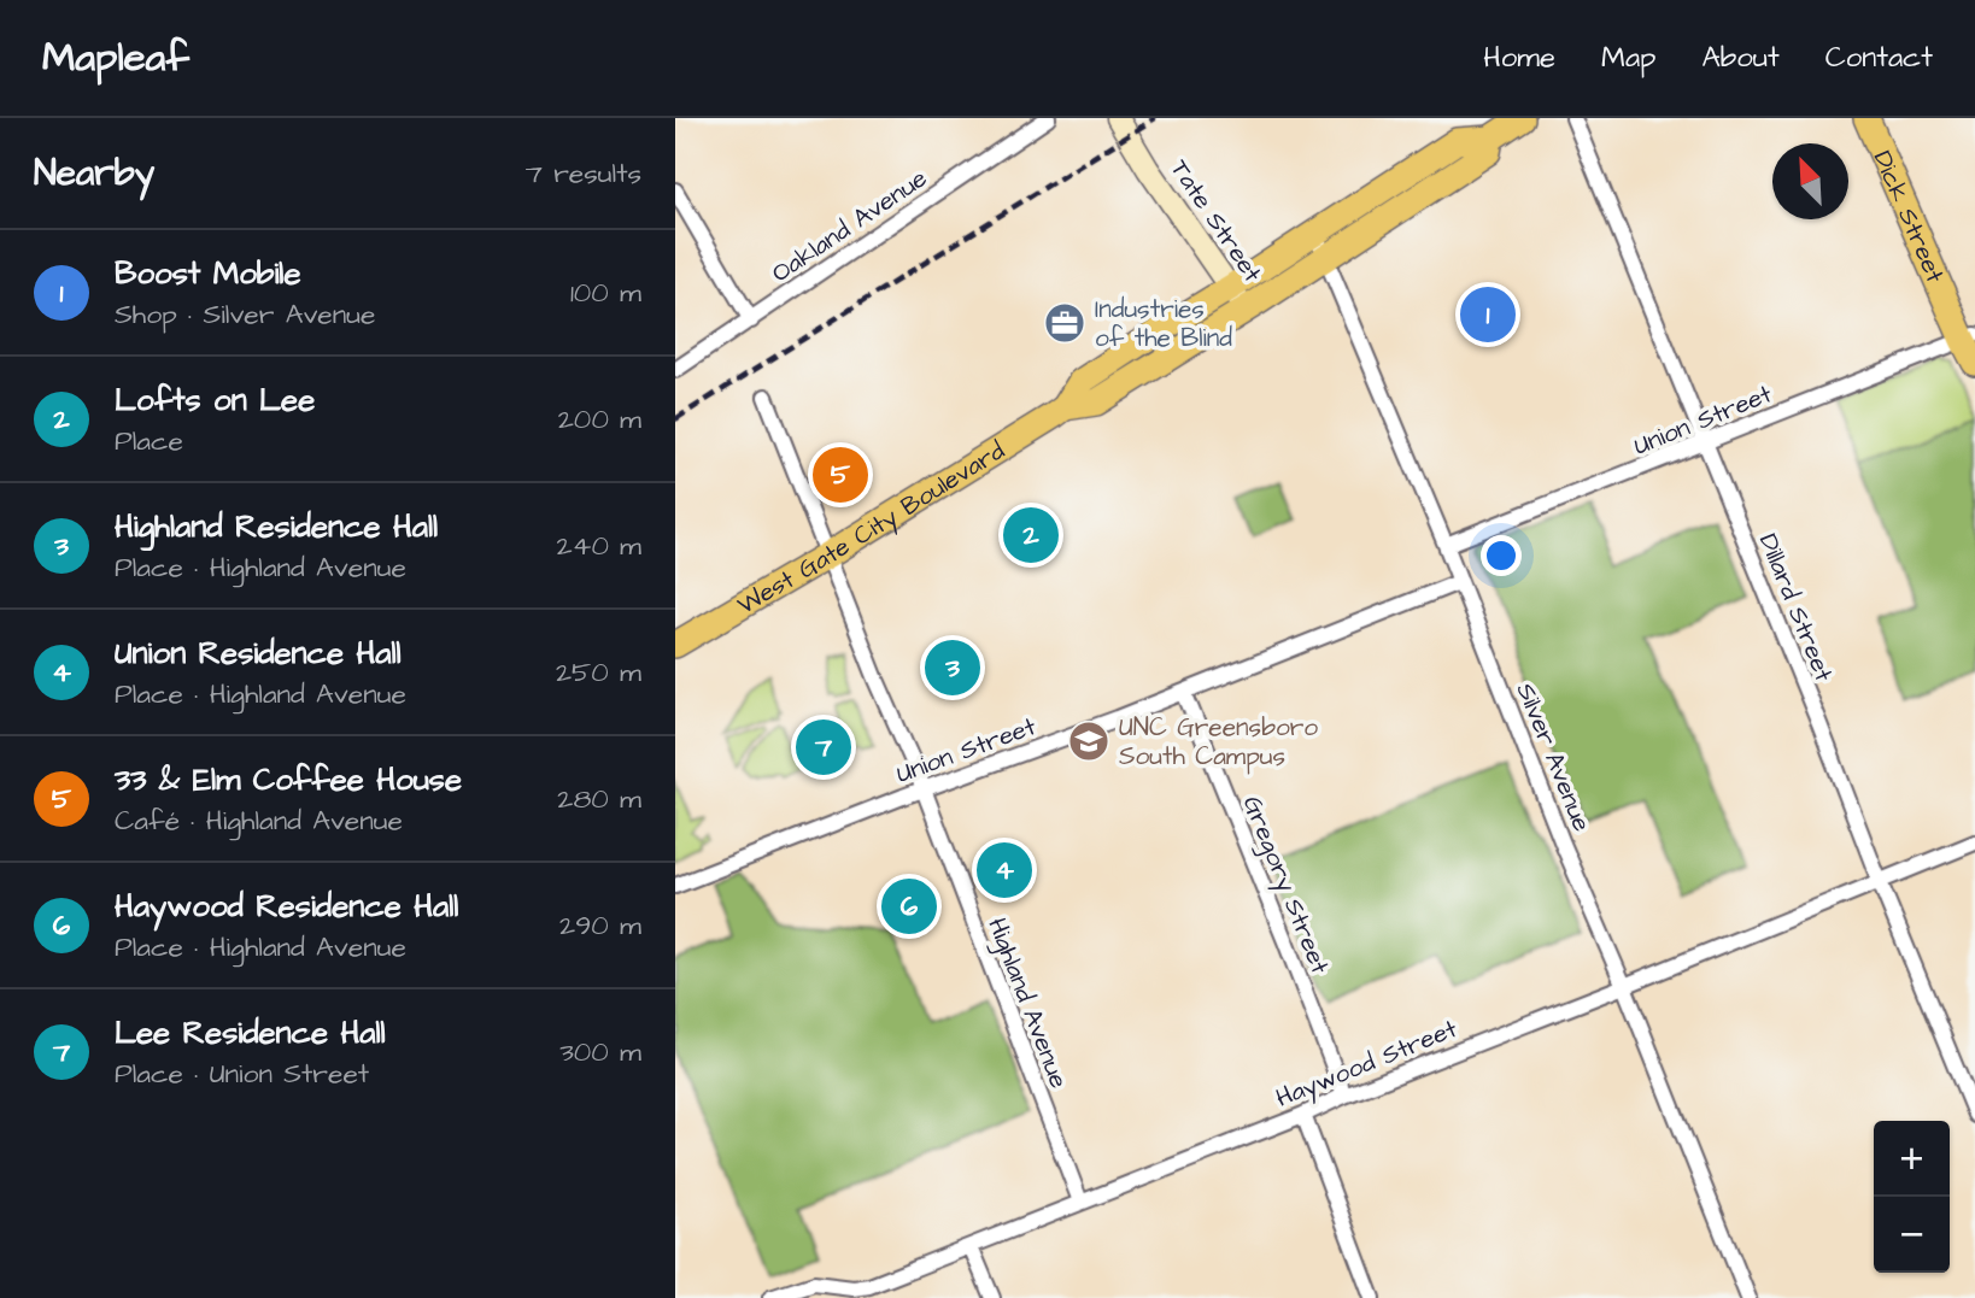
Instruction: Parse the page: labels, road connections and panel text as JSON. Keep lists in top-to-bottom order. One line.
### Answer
{"streets":{"main road":["Dick Street","West Gate City Boulevard"],"street":["Tate Street","Oakland Avenue","Union Street","Dillard Street","Silver Avenue","Gregory Street","Highland Avenue","Haywood Street"]},"crossings":[["Dick Street","Union Street"],["Tate Street","West Gate City Boulevard"],["Union Street","Dillard Street"],["Union Street","Silver Avenue"],["Union Street","Gregory Street"],["Union Street","Highland Avenue"],["West Gate City Boulevard","Silver Avenue"],["West Gate City Boulevard","Highland Avenue"],["Dillard Street","Haywood Street"],["Silver Avenue","Haywood Street"],["Gregory Street","Haywood Street"],["Highland Avenue","Haywood Street"]],"places":{"office":["Industries of the Blind"],"school or university":["UNC Greensboro South Campus"]},"north":"top left","page":{"header":"Mapleaf","nav":["Home","Map","About","Contact"],"heading":["Nearby","7 results"],"list":[{"mark":"1","name":"Boost Mobile","note":"Shop · Silver Avenue","value":"100 m"},{"mark":"2","name":"Lofts on Lee","note":"Place","value":"200 m"},{"mark":"3","name":"Highland Residence Hall","note":"Place · Highland Avenue","value":"240 m"},{"mark":"4","name":"Union Residence Hall","note":"Place · Highland Avenue","value":"250 m"},{"mark":"5","name":"33 & Elm Coffee House","note":"Café · Highland Avenue","value":"280 m"},{"mark":"6","name":"Haywood Residence Hall","note":"Place · Highland Avenue","value":"290 m"},{"mark":"7","name":"Lee Residence Hall","note":"Place · Union Street","value":"300 m"}],"pins":["1","5","2","3","7","4","6"],"map_buttons":["+","−"]}}
